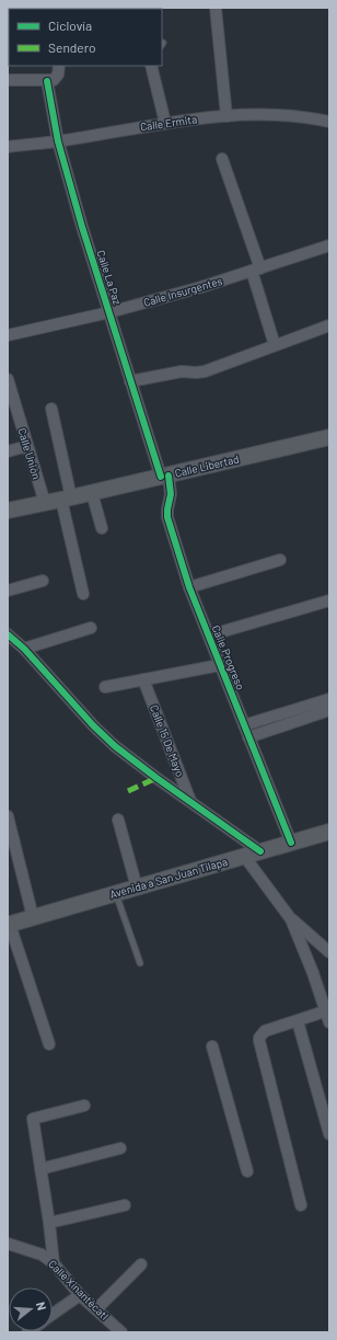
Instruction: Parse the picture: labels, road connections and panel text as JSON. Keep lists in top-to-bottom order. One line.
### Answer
{"streets":{"main road":["Calle Libertad","Avenida a San Juan Tilapa"],"street":["Calle Ermita","Calle La Paz","Calle Insurgentes","Calle Unión","Calle Progreso","Calle 15 De Mayo","Calle Xinantécatl"]},"crossings":[["Calle Ermita","Calle La Paz"],["Calle La Paz","Calle Insurgentes"],["Calle La Paz","Calle Libertad"],["Calle La Paz","Calle Progreso"],["Calle Unión","Calle Libertad"],["Calle Libertad","Calle Progreso"],["Calle Progreso","Avenida a San Juan Tilapa"]],"legend":["Ciclovía","Sendero"],"north":"right"}
